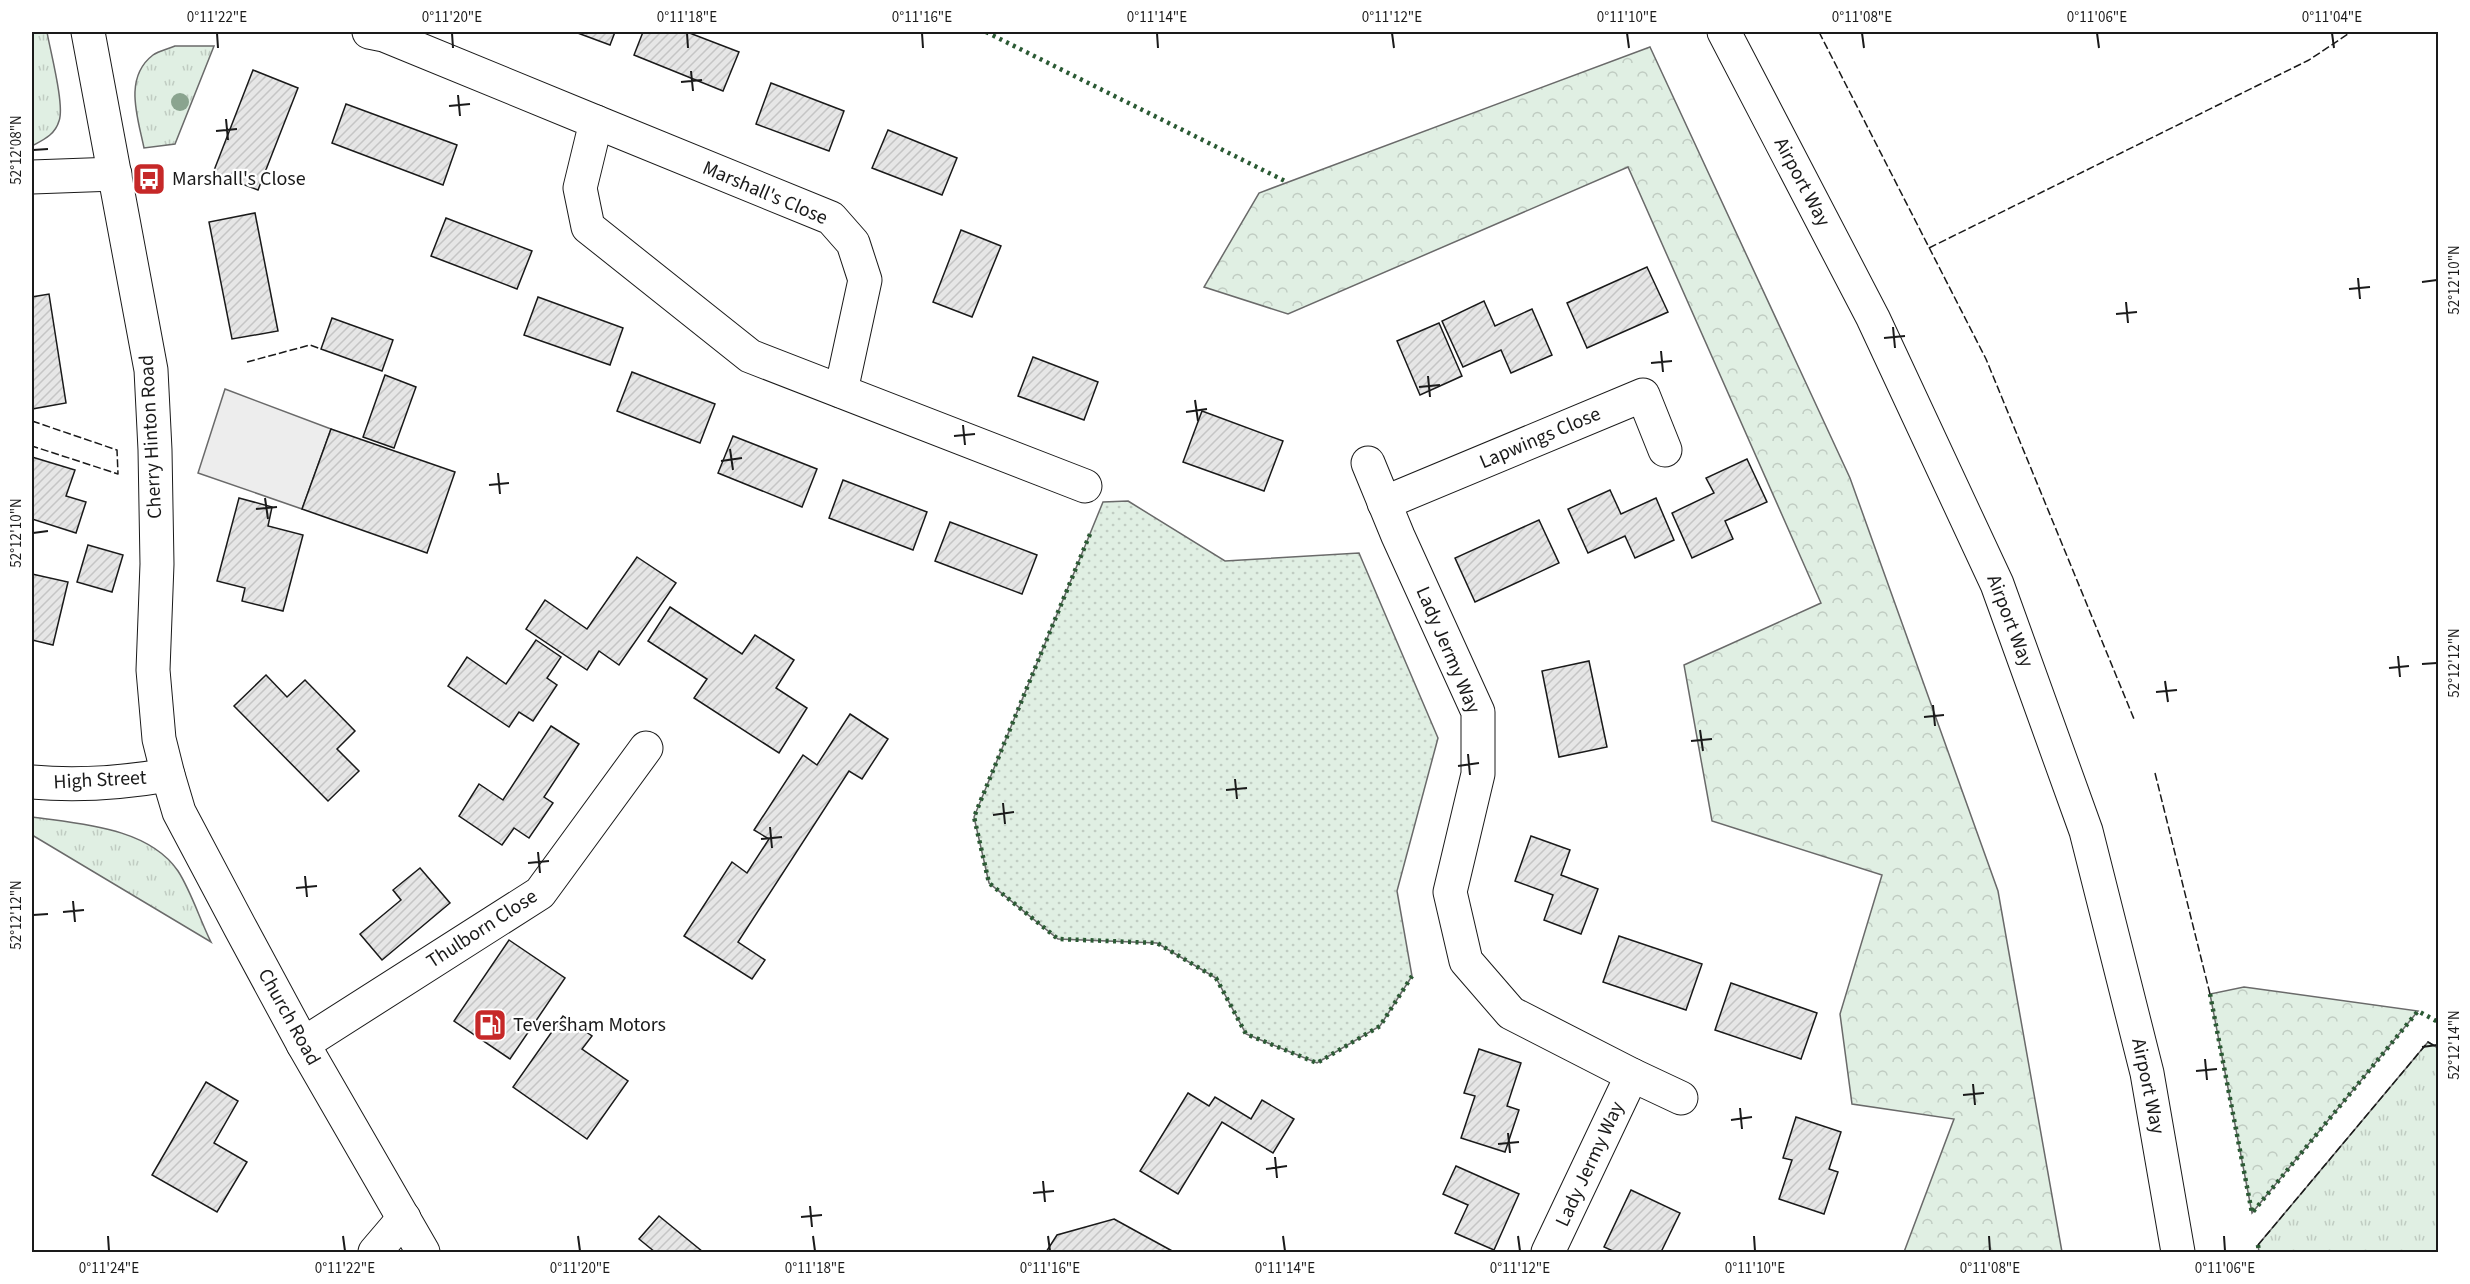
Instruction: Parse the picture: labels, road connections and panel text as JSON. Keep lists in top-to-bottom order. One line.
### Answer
{"streets":{"street":["Airport Way","Marshall's Close","Cherry Hinton Road","Lapwings Close","Lady Jermy Way","High Street","Thulborn Close","Church Road"]},"crossings":[["Cherry Hinton Road","High Street"],["Cherry Hinton Road","Church Road"],["Lapwings Close","Lady Jermy Way"],["High Street","Church Road"],["Thulborn Close","Church Road"]],"places":{"bus stop":["Marshall's Close"],"fuel station":["Teversham Motors"]},"coordinates":["0°11'22\"E","0°11'20\"E","0°11'18\"E","0°11'16\"E","0°11'14\"E","0°11'12\"E","0°11'10\"E","0°11'08\"E","0°11'06\"E","0°11'04\"E","52°12'08\"N","52°12'10\"N","52°12'12\"N","52°12'14\"N","0°11'24\"E"]}
